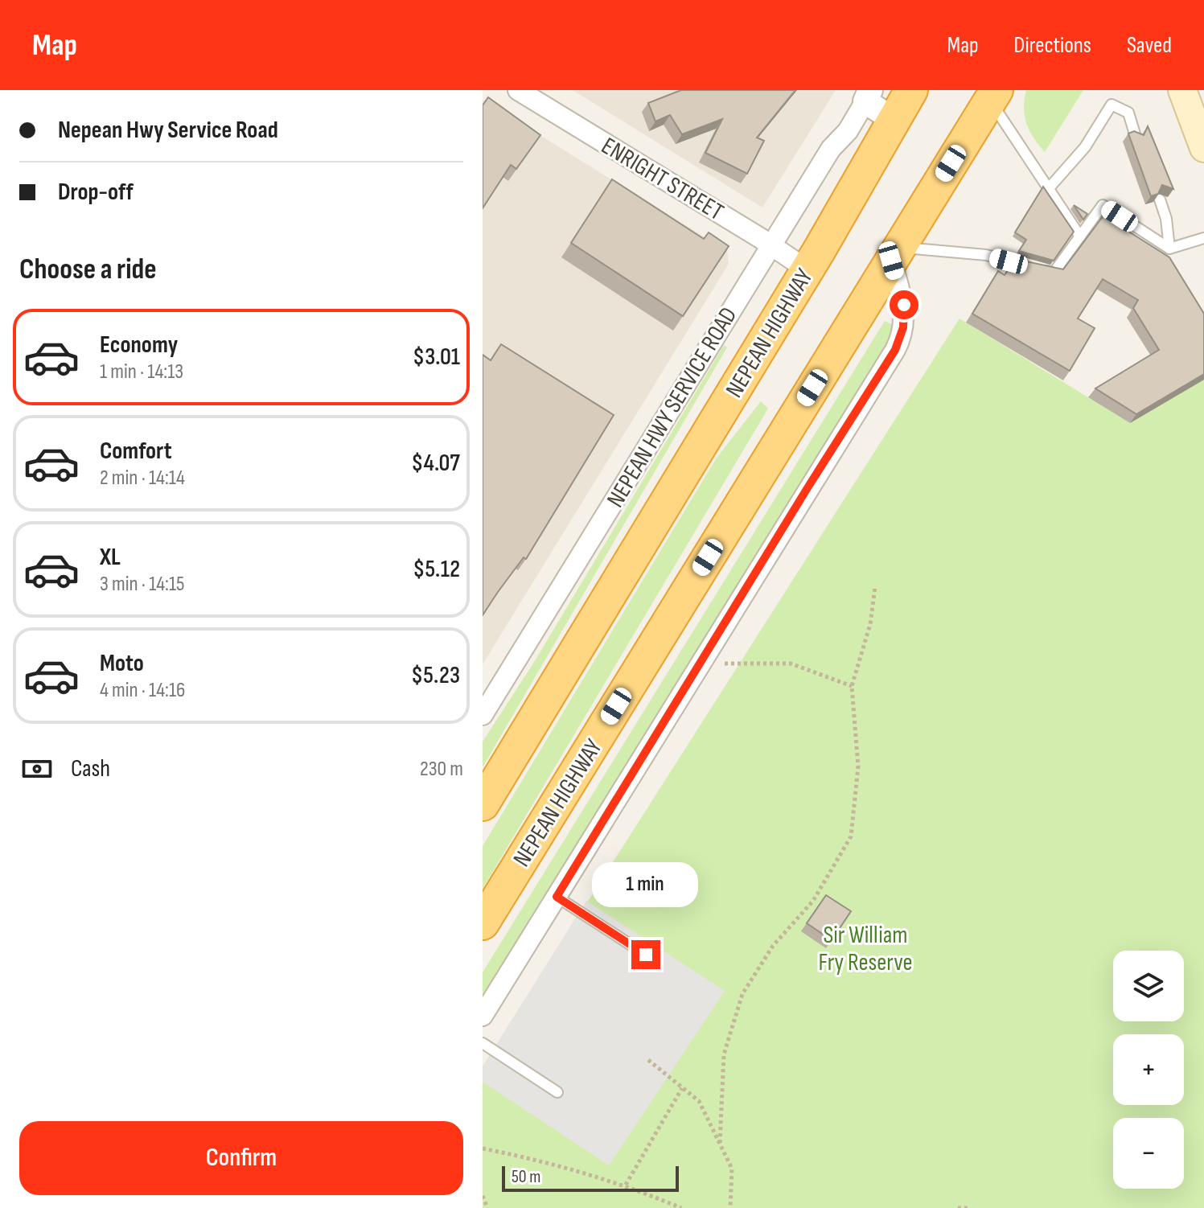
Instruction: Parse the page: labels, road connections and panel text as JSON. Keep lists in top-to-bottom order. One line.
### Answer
{"streets":{"highway":["NEPEAN HIGHWAY"],"street":["ENRIGHT STREET","NEPEAN HWY SERVICE ROAD"]},"crossings":[["ENRIGHT STREET","NEPEAN HIGHWAY"],["ENRIGHT STREET","NEPEAN HWY SERVICE ROAD"]],"parks":["Sir William Fry Reserve"],"scale_bar":"50 m","page":{"header":"Map","nav":["Map","Directions","Saved"],"banner":["Nepean Hwy Service Road","Drop-off"],"heading":"Choose a ride","list":[{"name":"Economy","note":"1 min · 14:13","value":"$3.01"},{"name":"Comfort","note":"2 min · 14:14","value":"$4.07"},{"name":"XL","note":"3 min · 14:15","value":"$5.12"},{"name":"Moto","note":"4 min · 14:16","value":"$5.23"}],"pay":["Cash","230 m"],"bubble":"1 min","map_buttons":["+","−"],"buttons":"Confirm","scale":"50 m"}}
